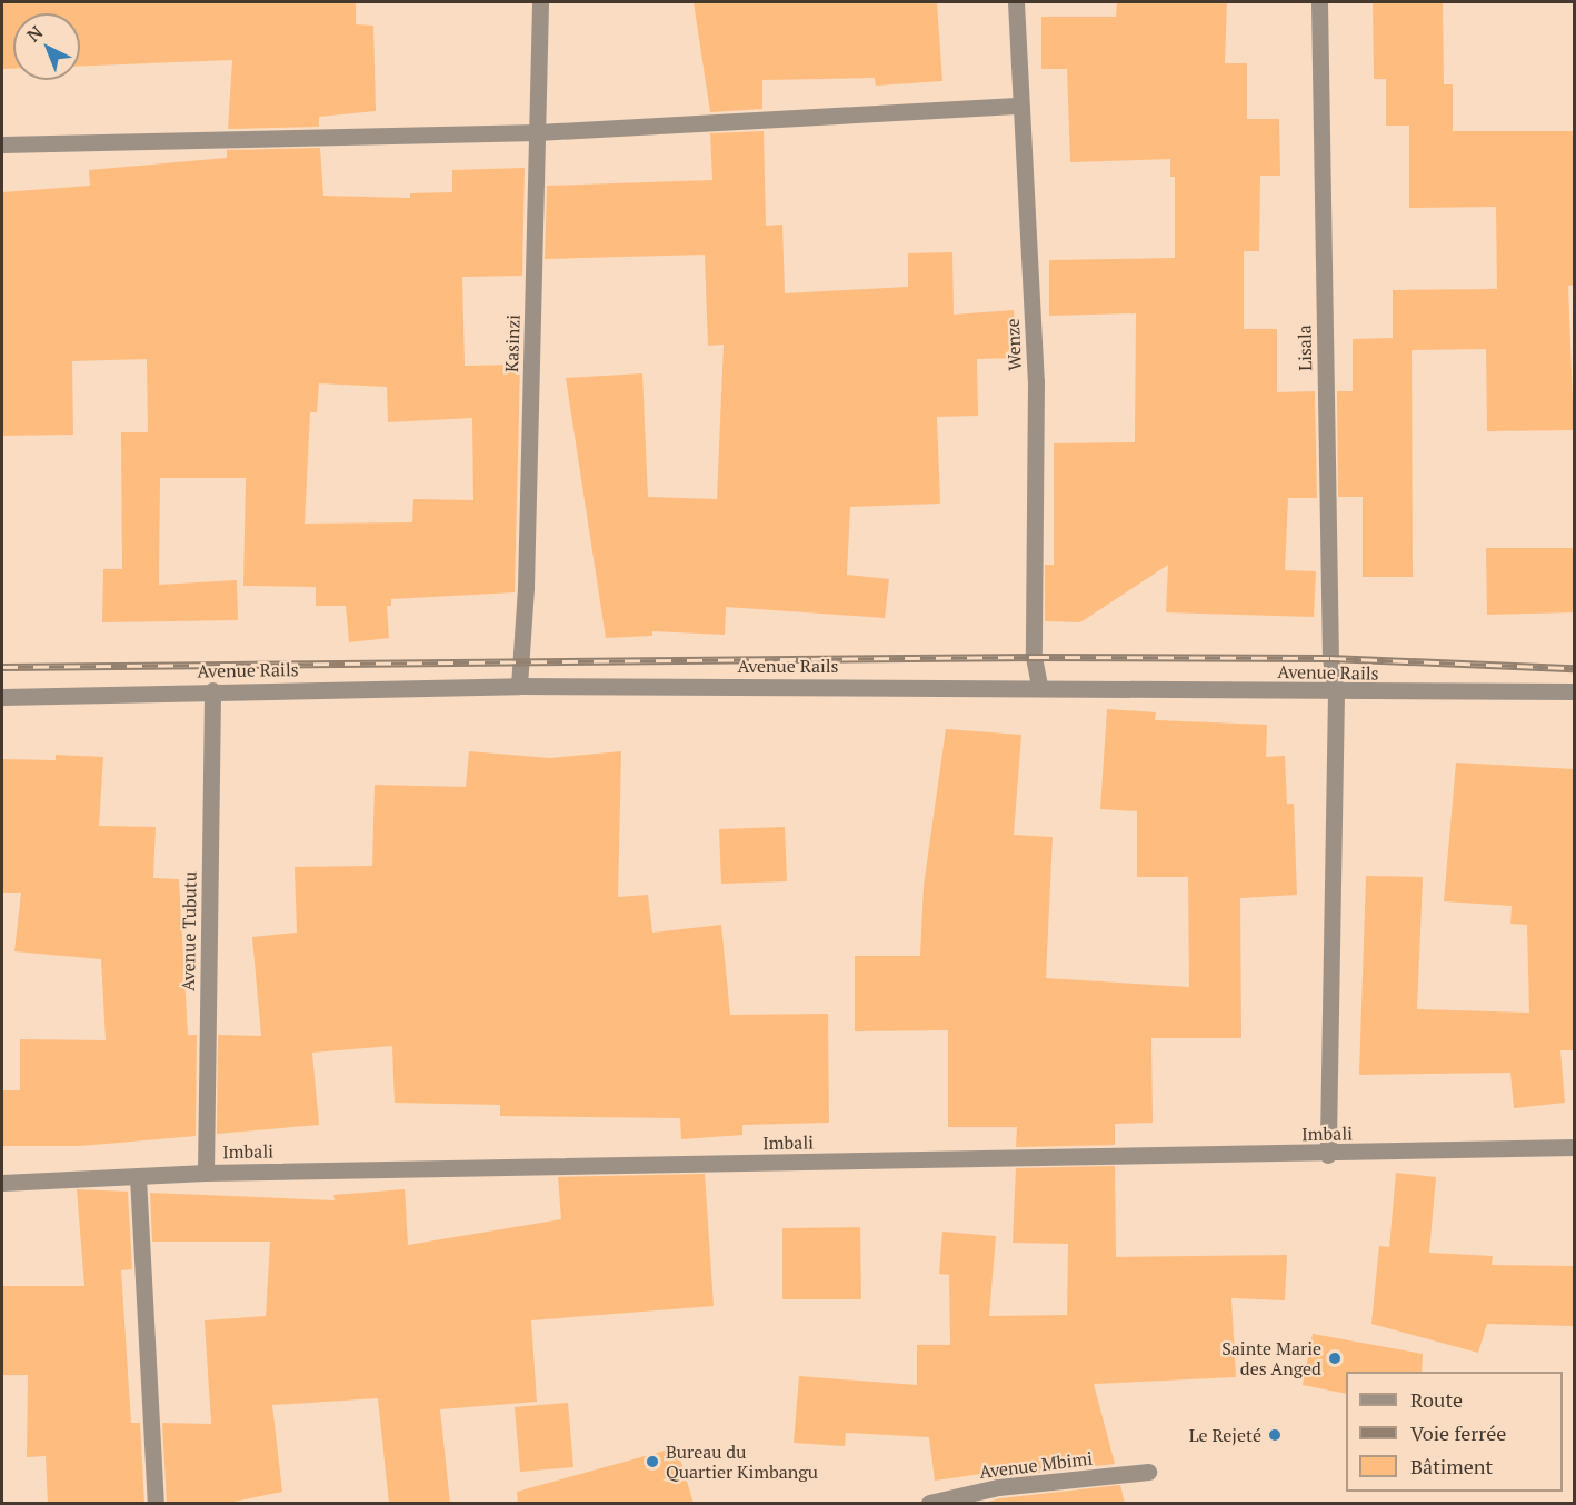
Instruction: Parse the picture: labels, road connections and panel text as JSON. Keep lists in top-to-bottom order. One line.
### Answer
{"streets":{"street":["Kasinzi","Wenze","Lisala","Avenue Rails","Avenue Tubutu","Imbali","Avenue Mbimi"]},"crossings":[["Kasinzi","Avenue Rails"],["Wenze","Avenue Rails"],["Lisala","Avenue Rails"],["Lisala","Imbali"],["Avenue Rails","Avenue Tubutu"],["Avenue Tubutu","Imbali"]],"places":["Sainte Marie des Anged","Le Rejeté","Bureau du Quartier Kimbangu"],"legend":["Route","Voie ferrée","Bâtiment"],"north":"top left"}
